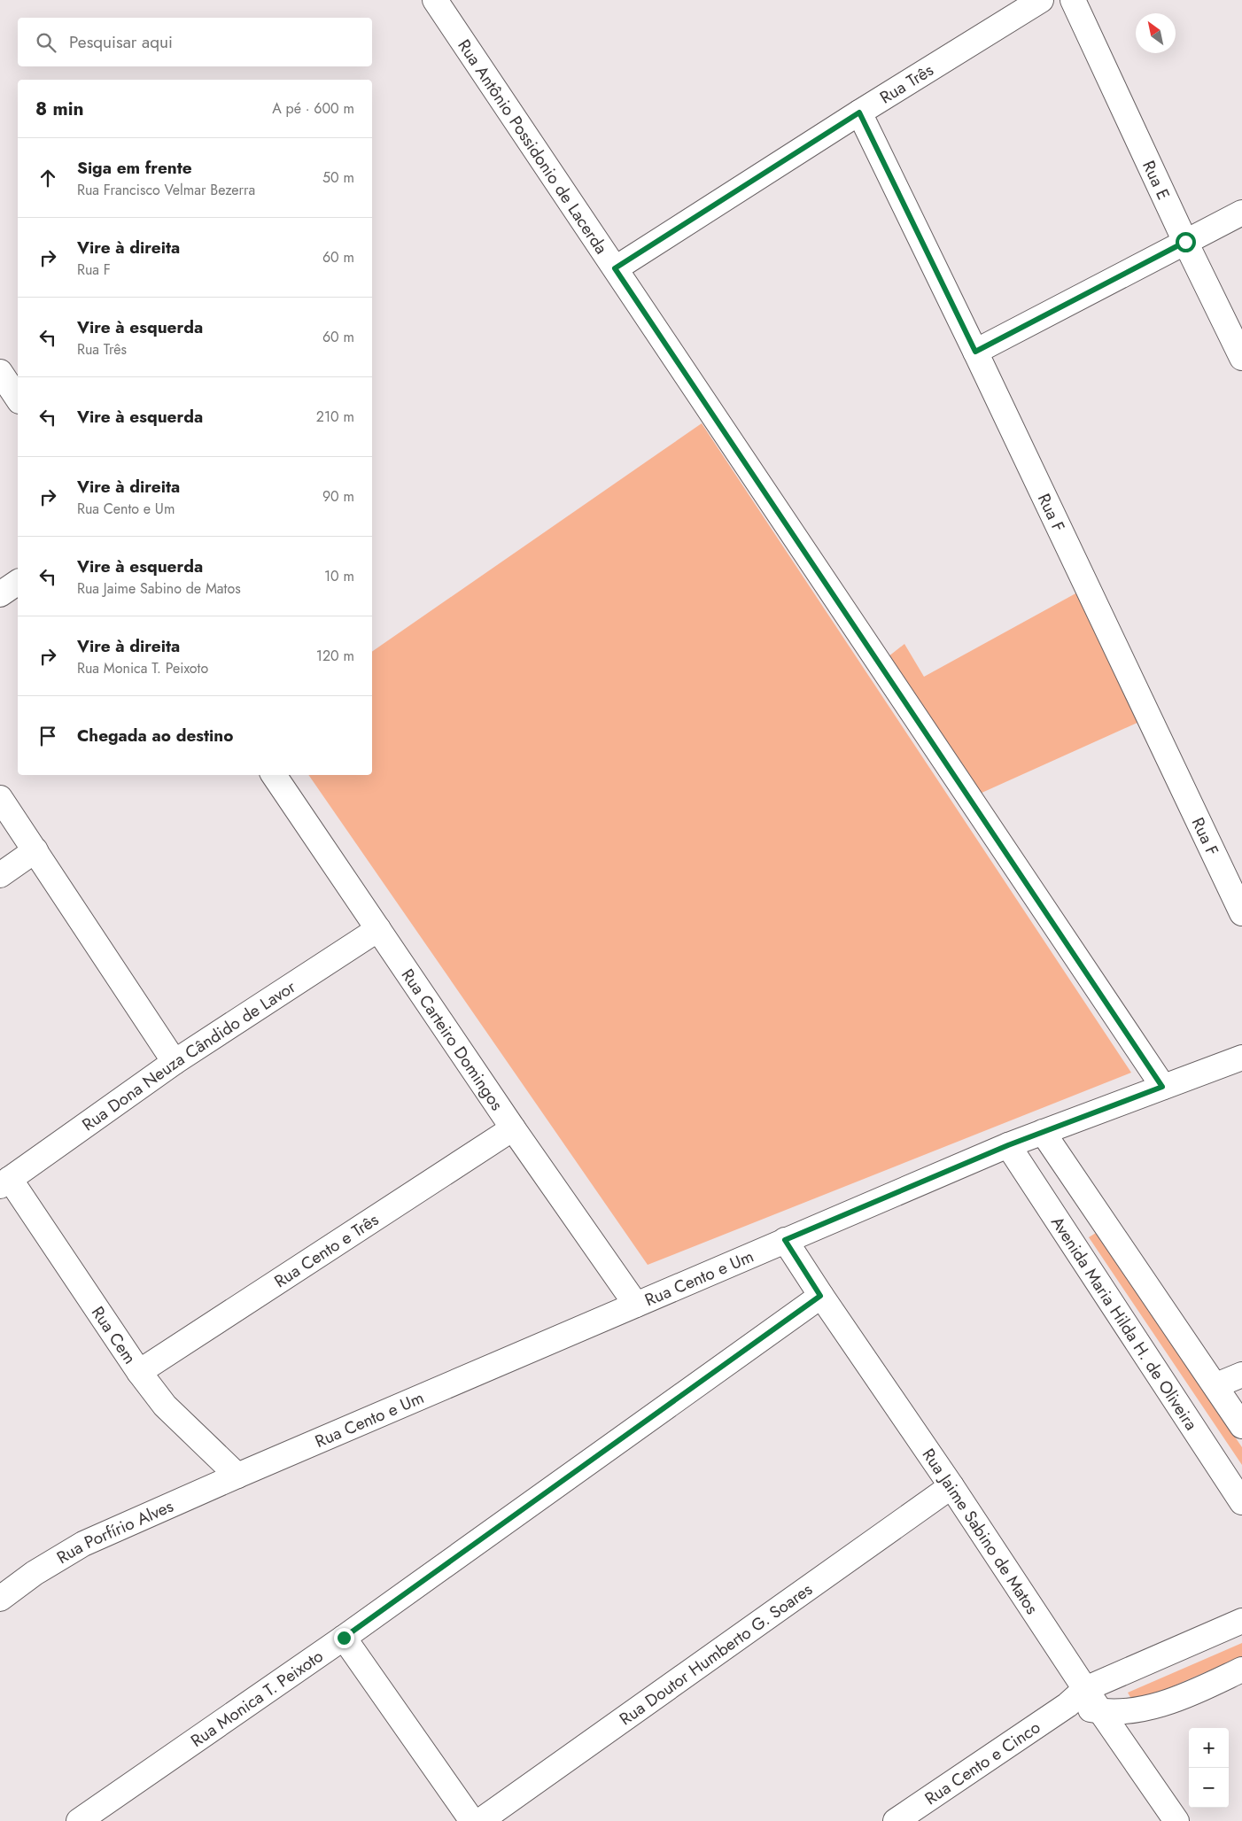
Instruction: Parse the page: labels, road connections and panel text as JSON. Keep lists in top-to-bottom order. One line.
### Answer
{"streets":{"street":["Rua Três","Rua Antônio Possidonio de Lacerda","Rua E","Rua F","Rua Carteiro Domingos","Rua Dona Neuza Cândido de Lavor","Rua Cento e Três","Rua Cento e Um","Avenida Maria Hilda H. de Oliveira","Rua Cem","Rua Jaime Sabino de Matos","Rua Porfírio Alves","Rua Doutor Humberto G. Soares","Rua Monica T. Peixoto","Rua Cento e Cinco"]},"crossings":[["Rua Três","Rua Antônio Possidonio de Lacerda"],["Rua Três","Rua F"],["Rua Antônio Possidonio de Lacerda","Rua Cento e Um"],["Rua Carteiro Domingos","Rua Dona Neuza Cândido de Lavor"],["Rua Carteiro Domingos","Rua Cento e Três"],["Rua Carteiro Domingos","Rua Cento e Um"],["Rua Dona Neuza Cândido de Lavor","Rua Cem"],["Rua Cento e Três","Rua Cem"],["Rua Cento e Um","Avenida Maria Hilda H. de Oliveira"],["Rua Cento e Um","Rua Cem"],["Rua Cento e Um","Rua Jaime Sabino de Matos"],["Rua Cento e Um","Rua Porfírio Alves"],["Rua Cem","Rua Porfírio Alves"],["Rua Jaime Sabino de Matos","Rua Doutor Humberto G. Soares"],["Rua Jaime Sabino de Matos","Rua Monica T. Peixoto"],["Rua Jaime Sabino de Matos","Rua Cento e Cinco"]],"north":"top left","page":{"search":"Pesquisar aqui","heading":["8 min","A pé · 600 m"],"list":[["Siga em frente","Rua Francisco Velmar Bezerra","50 m"],["Vire à direita","Rua F","60 m"],["Vire à esquerda","Rua Três","60 m"],["Vire à esquerda","210 m"],["Vire à direita","Rua Cento e Um","90 m"],["Vire à esquerda","Rua Jaime Sabino de Matos","10 m"],["Vire à direita","Rua Monica T. Peixoto","120 m"],"Chegada ao destino"],"map_buttons":["+","−"]}}
